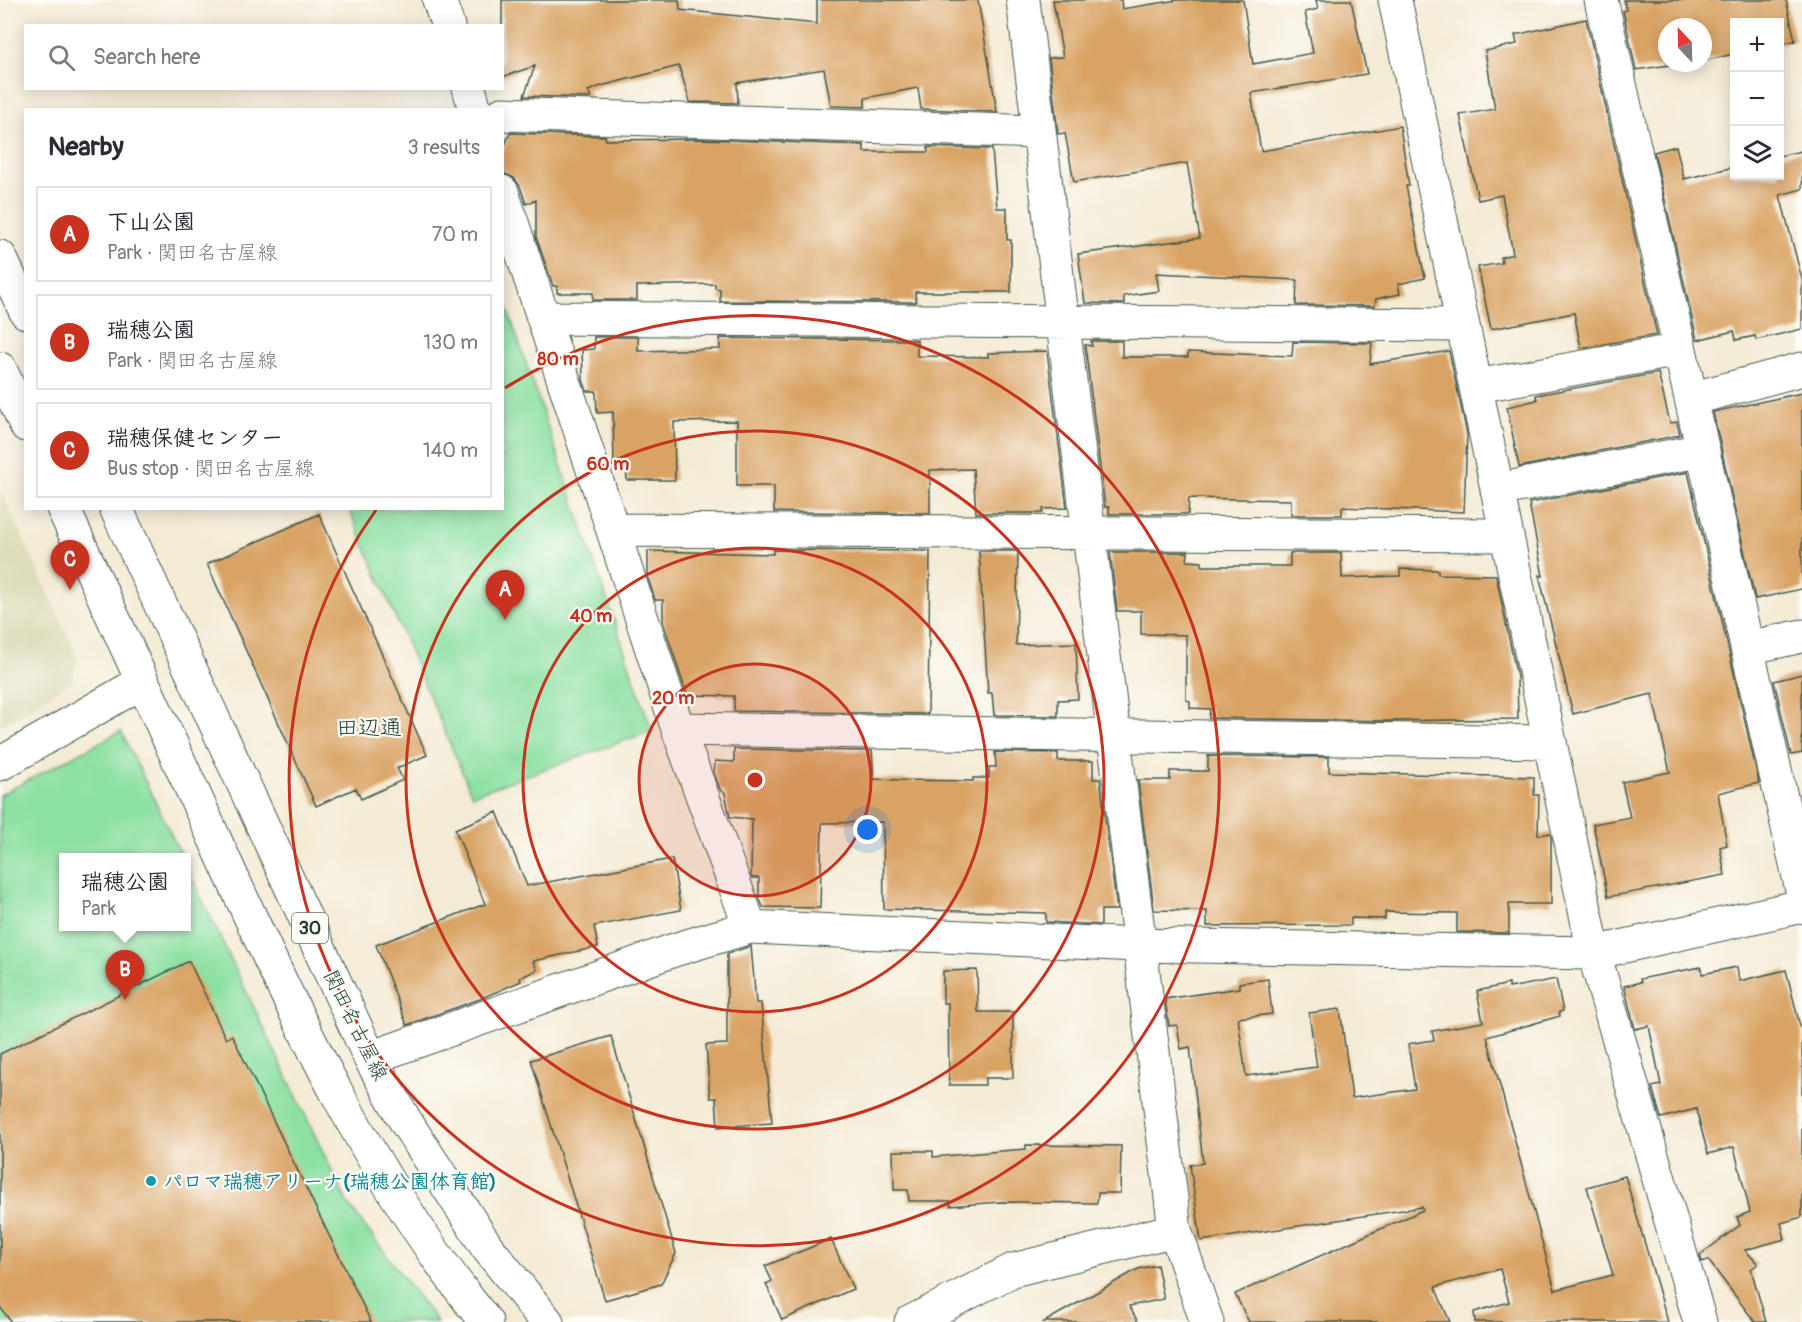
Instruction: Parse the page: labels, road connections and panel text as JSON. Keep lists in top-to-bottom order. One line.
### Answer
{"streets":{"street":["30","関田名古屋線"]},"districts":["田辺通"],"places":["パロマ瑞穂アリーナ(瑞穂公園体育館)"],"north":"top","page":{"map_buttons":["+","−"],"search":"Search here","heading":["Nearby","3 results"],"list":[{"mark":"A","name":"下山公園","note":"Park · 関田名古屋線","value":"70 m"},{"mark":"B","name":"瑞穂公園","note":"Park · 関田名古屋線","value":"130 m"},{"mark":"C","name":"瑞穂保健センター","note":"Bus stop · 関田名古屋線","value":"140 m"}],"pins":["C","A","B"],"popup":["瑞穂公園","Park"]},"rings":["80 m","60 m","40 m","20 m"]}
